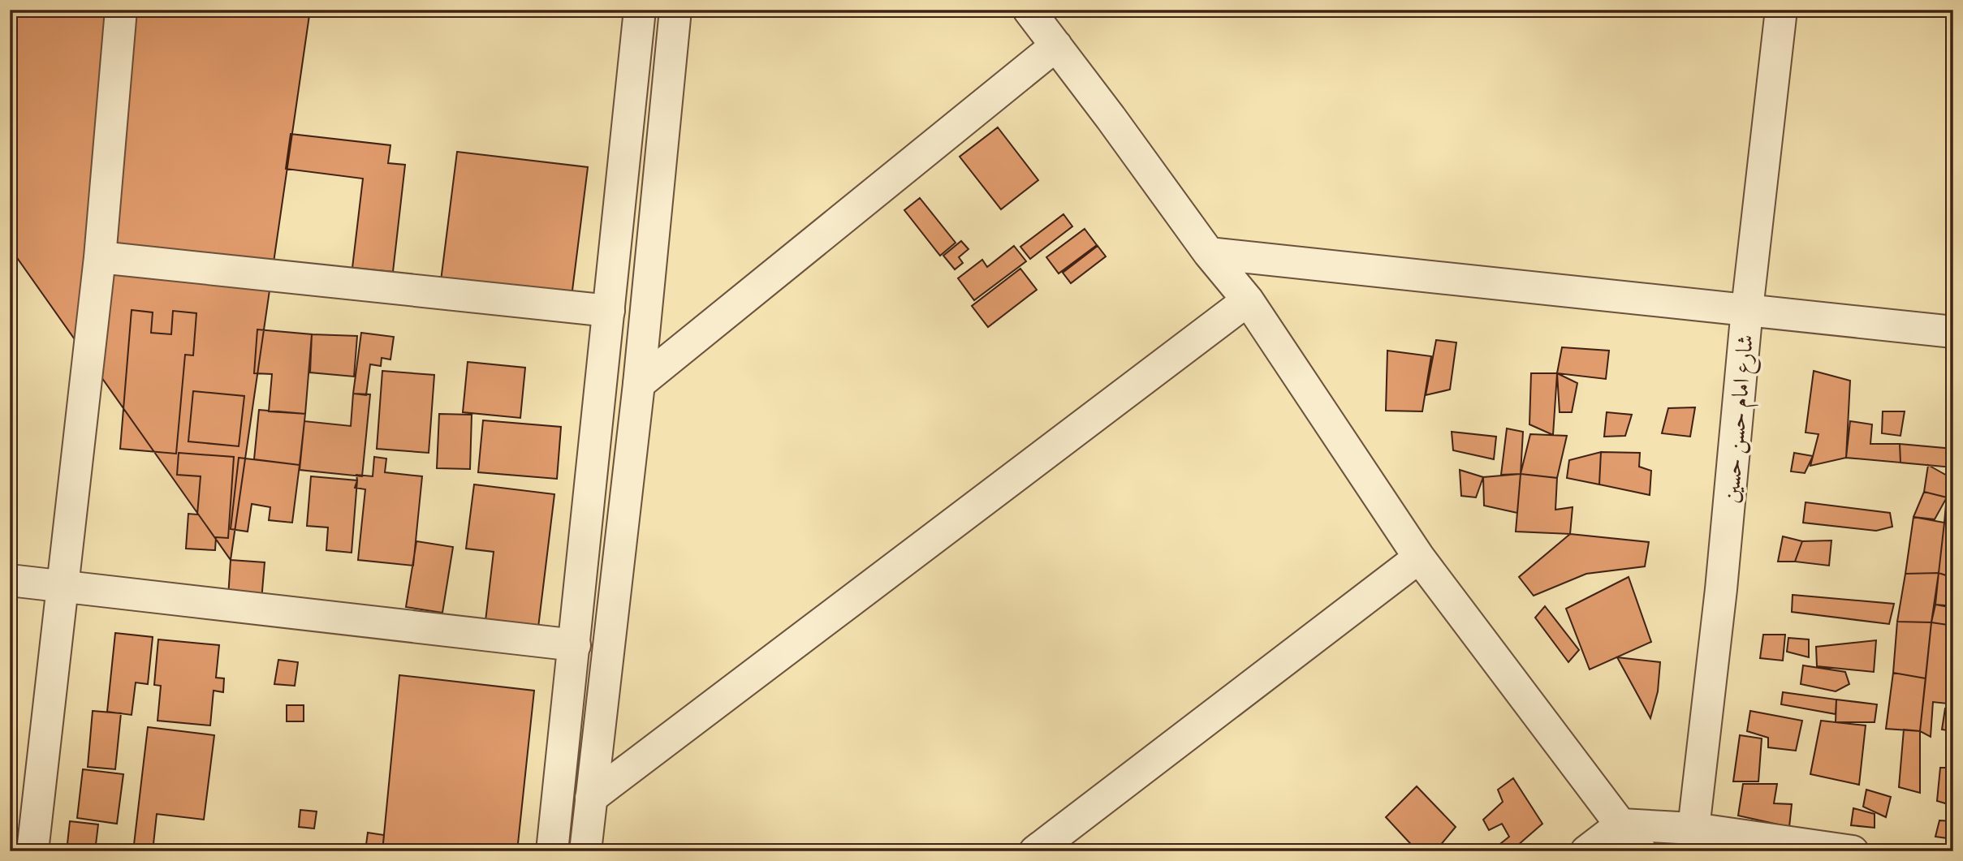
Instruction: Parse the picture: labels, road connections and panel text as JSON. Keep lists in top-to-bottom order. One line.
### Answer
{"streets":{"street":["شارع امام حسن حسين"]}}
